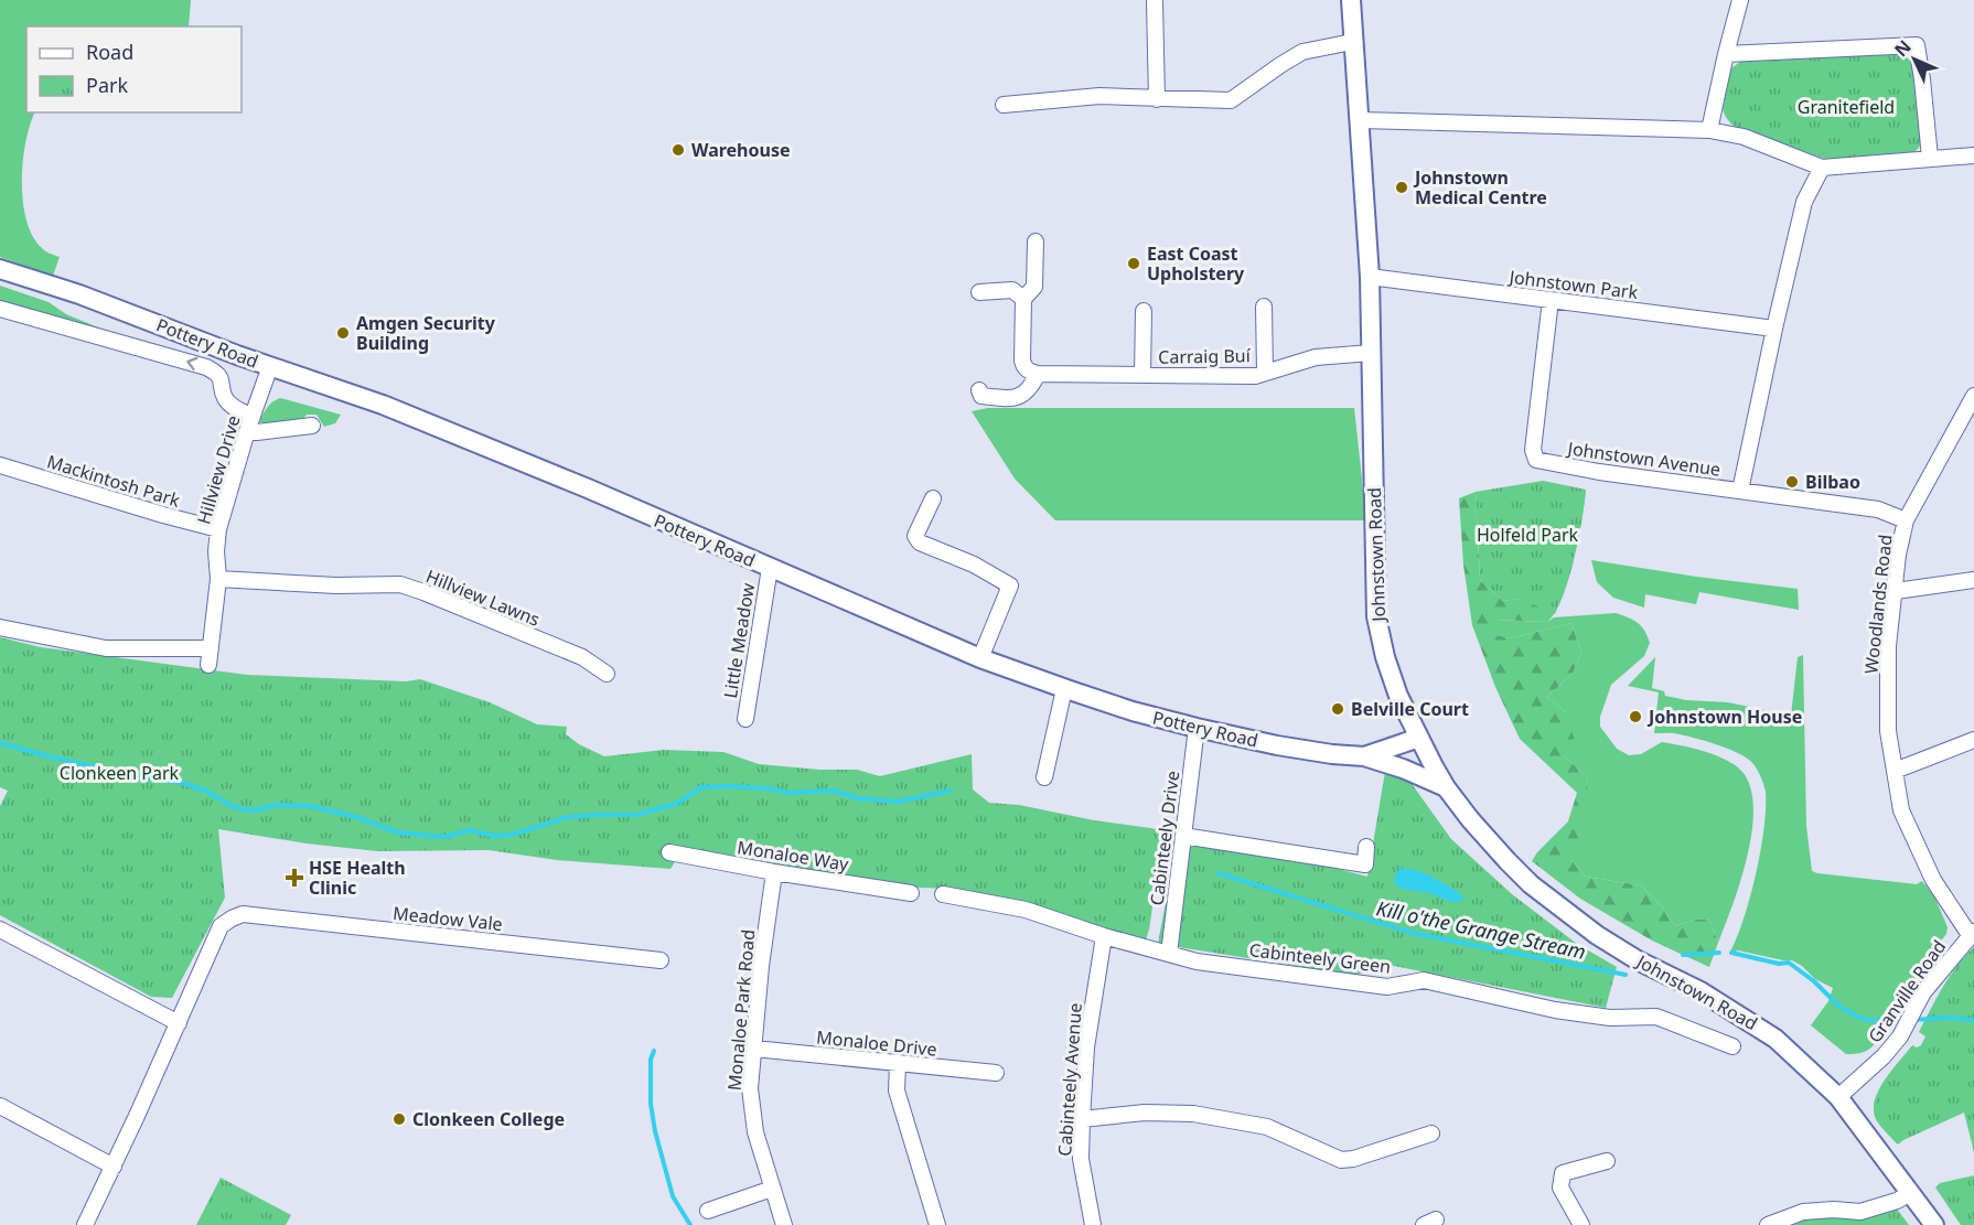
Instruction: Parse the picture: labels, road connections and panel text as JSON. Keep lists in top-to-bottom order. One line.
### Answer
{"streets":{"street":["Johnstown Park","Pottery Road","Carraig Buí","Johnstown Avenue","Hillview Drive","Mackintosh Park","Johnstown Road","Hillview Lawns","Woodlands Road","Little Meadow","Cabinteely Drive","Monaloe Way","Meadow Vale","Cabinteely Green","Granville Road","Monaloe Park Road","Monaloe Drive","Cabinteely Avenue"]},"crossings":[["Johnstown Park","Johnstown Avenue"],["Johnstown Park","Johnstown Road"],["Pottery Road","Hillview Drive"],["Pottery Road","Johnstown Road"],["Pottery Road","Little Meadow"],["Pottery Road","Cabinteely Drive"],["Johnstown Avenue","Woodlands Road"],["Hillview Drive","Mackintosh Park"],["Hillview Drive","Hillview Lawns"],["Johnstown Road","Granville Road"],["Woodlands Road","Granville Road"],["Cabinteely Drive","Cabinteely Green"],["Monaloe Way","Monaloe Park Road"],["Cabinteely Green","Cabinteely Avenue"],["Monaloe Park Road","Monaloe Drive"]],"water":["Kill o'the Grange Stream"],"parks":["Granitefield","Holfeld Park","Clonkeen Park"],"places":{"other":["Warehouse","Johnstown Medical Centre","East Coast Upholstery","Amgen Security Building","Bilbao","Belville Court","Johnstown House","Clonkeen College"],"health":["HSE Health Clinic"]},"legend":["Road","Park"],"north":"top left"}
